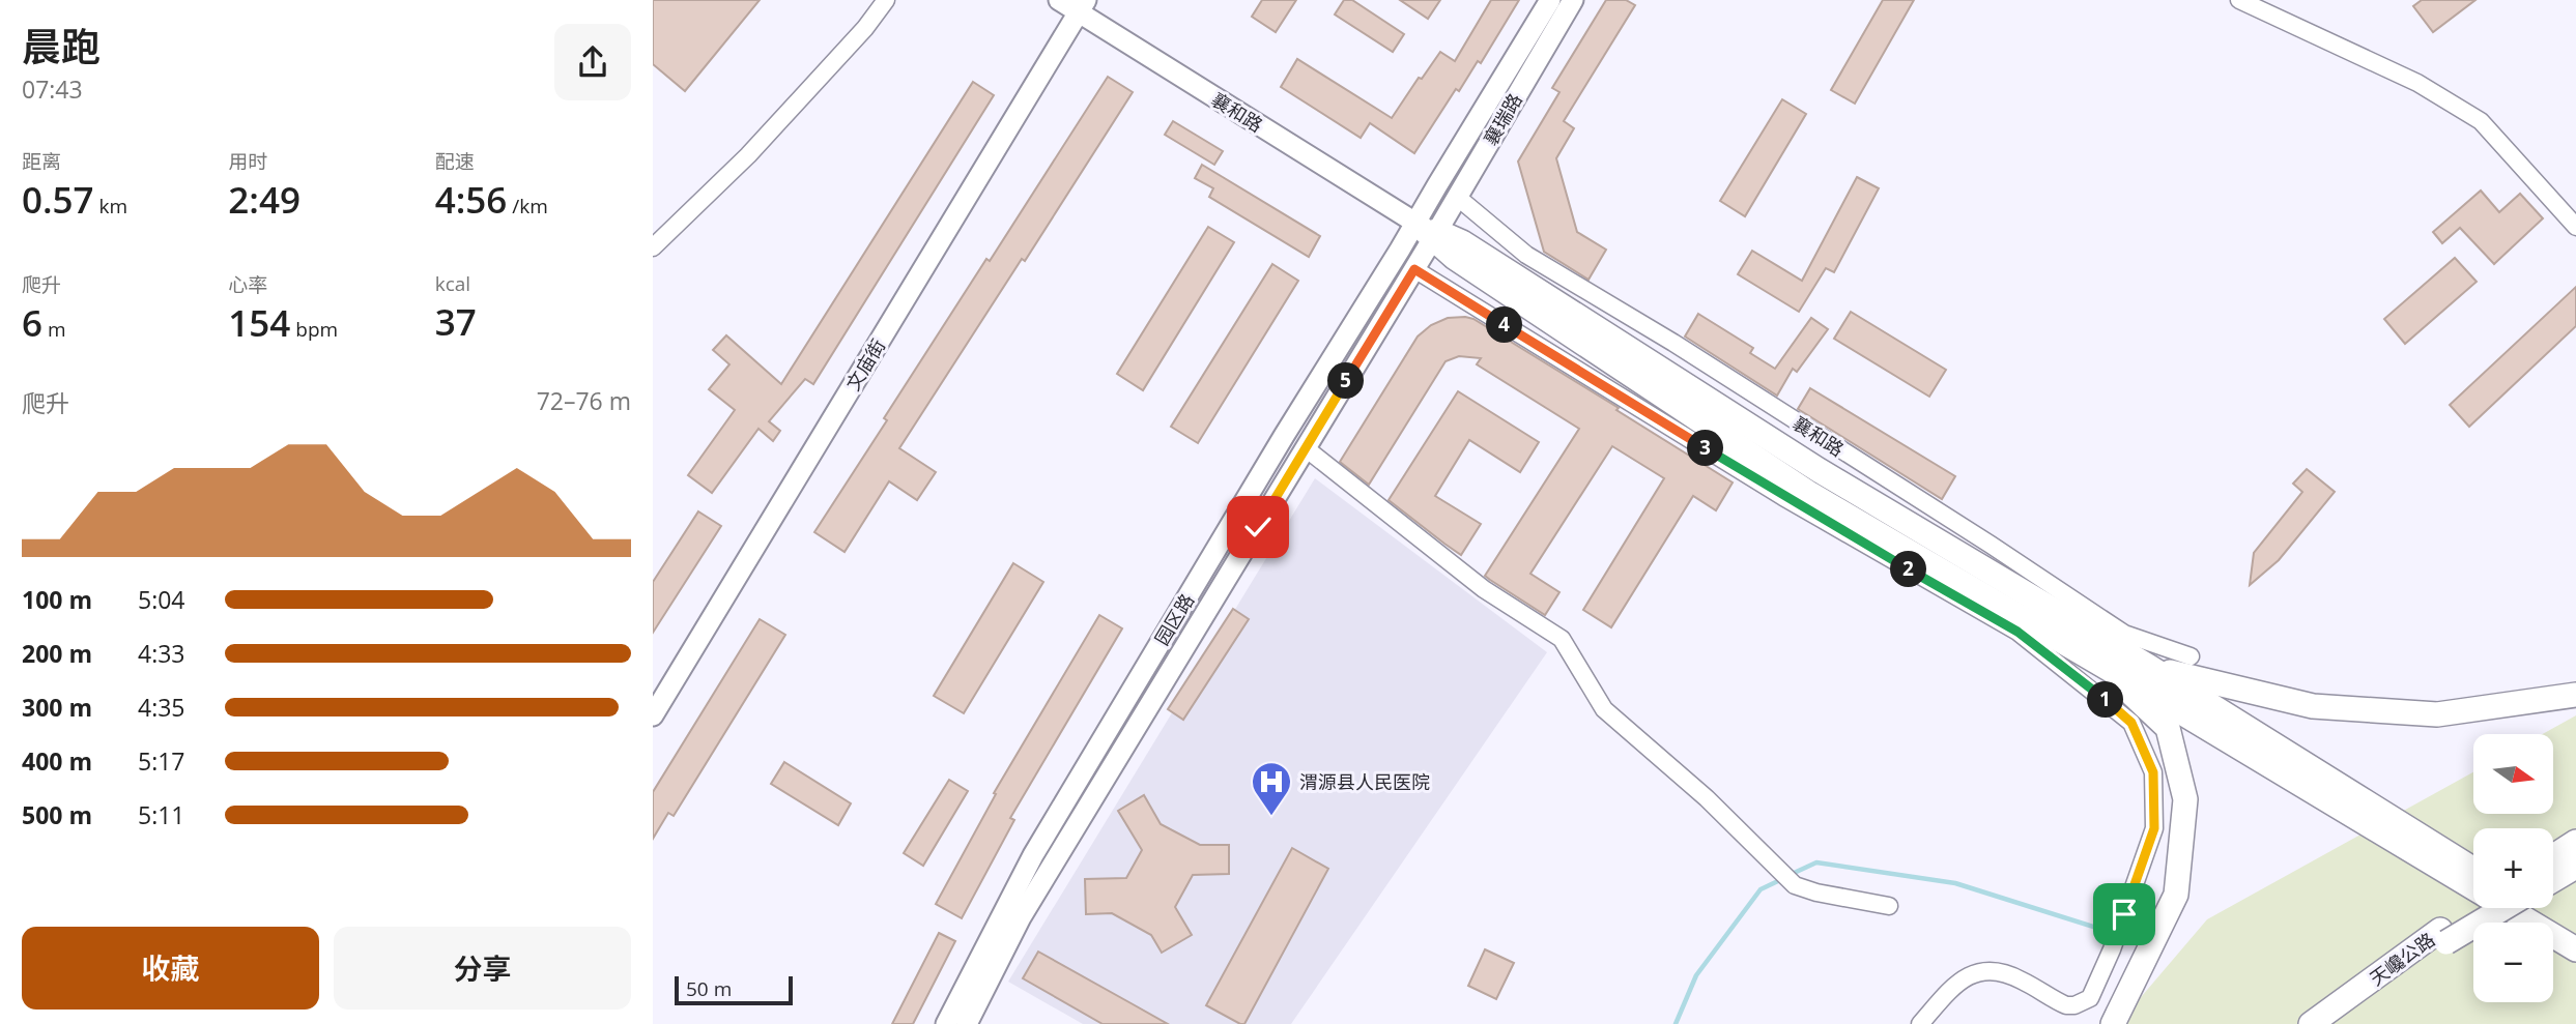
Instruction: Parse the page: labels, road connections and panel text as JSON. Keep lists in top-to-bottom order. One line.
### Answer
{"streets":{"highway":["天巉公路"],"main road":["襄和路","襄瑞路","文庙街","园区路"]},"crossings":[["襄和路","襄瑞路"],["襄和路","文庙街"],["襄和路","园区路"],["襄瑞路","园区路"]],"places":{"hospital":["渭源县人民医院"]},"scale_bar":"50 m","north":"right","page":{"heading":["晨跑","07:43"],"stats":[["距离","0.57 km"],["用时","2:49"],["配速","4:56 /km"],["爬升","6 m"],["心率","154 bpm"],["kcal","37"]],"pins":["4","5","3","2","1"],"chart":["爬升","72–76 m"],"list":[{"name":"100 m","note":"5:04"},{"name":"200 m","note":"4:33"},{"name":"300 m","note":"4:35"},{"name":"400 m","note":"5:17"},{"name":"500 m","note":"5:11"}],"map_buttons":["+","−"],"buttons":["收藏","分享"],"scale":"50 m"}}
